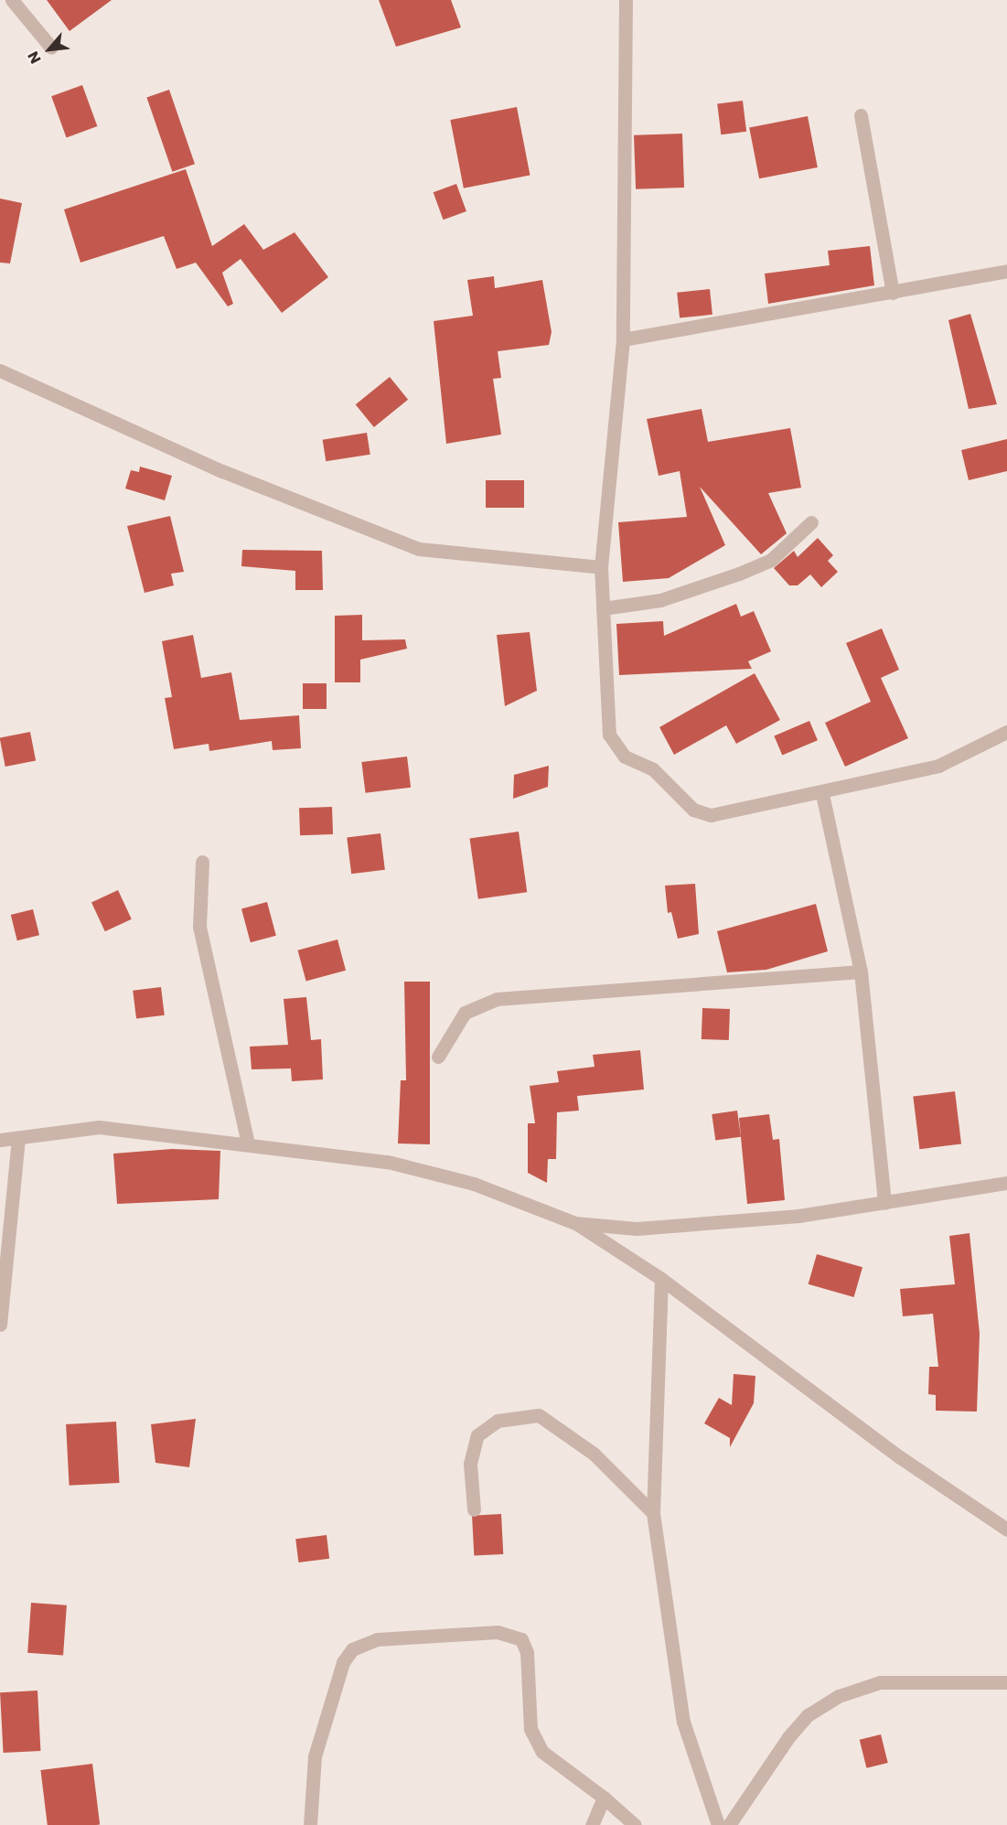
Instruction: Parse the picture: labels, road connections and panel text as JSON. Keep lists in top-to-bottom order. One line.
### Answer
{"north":"bottom left"}
